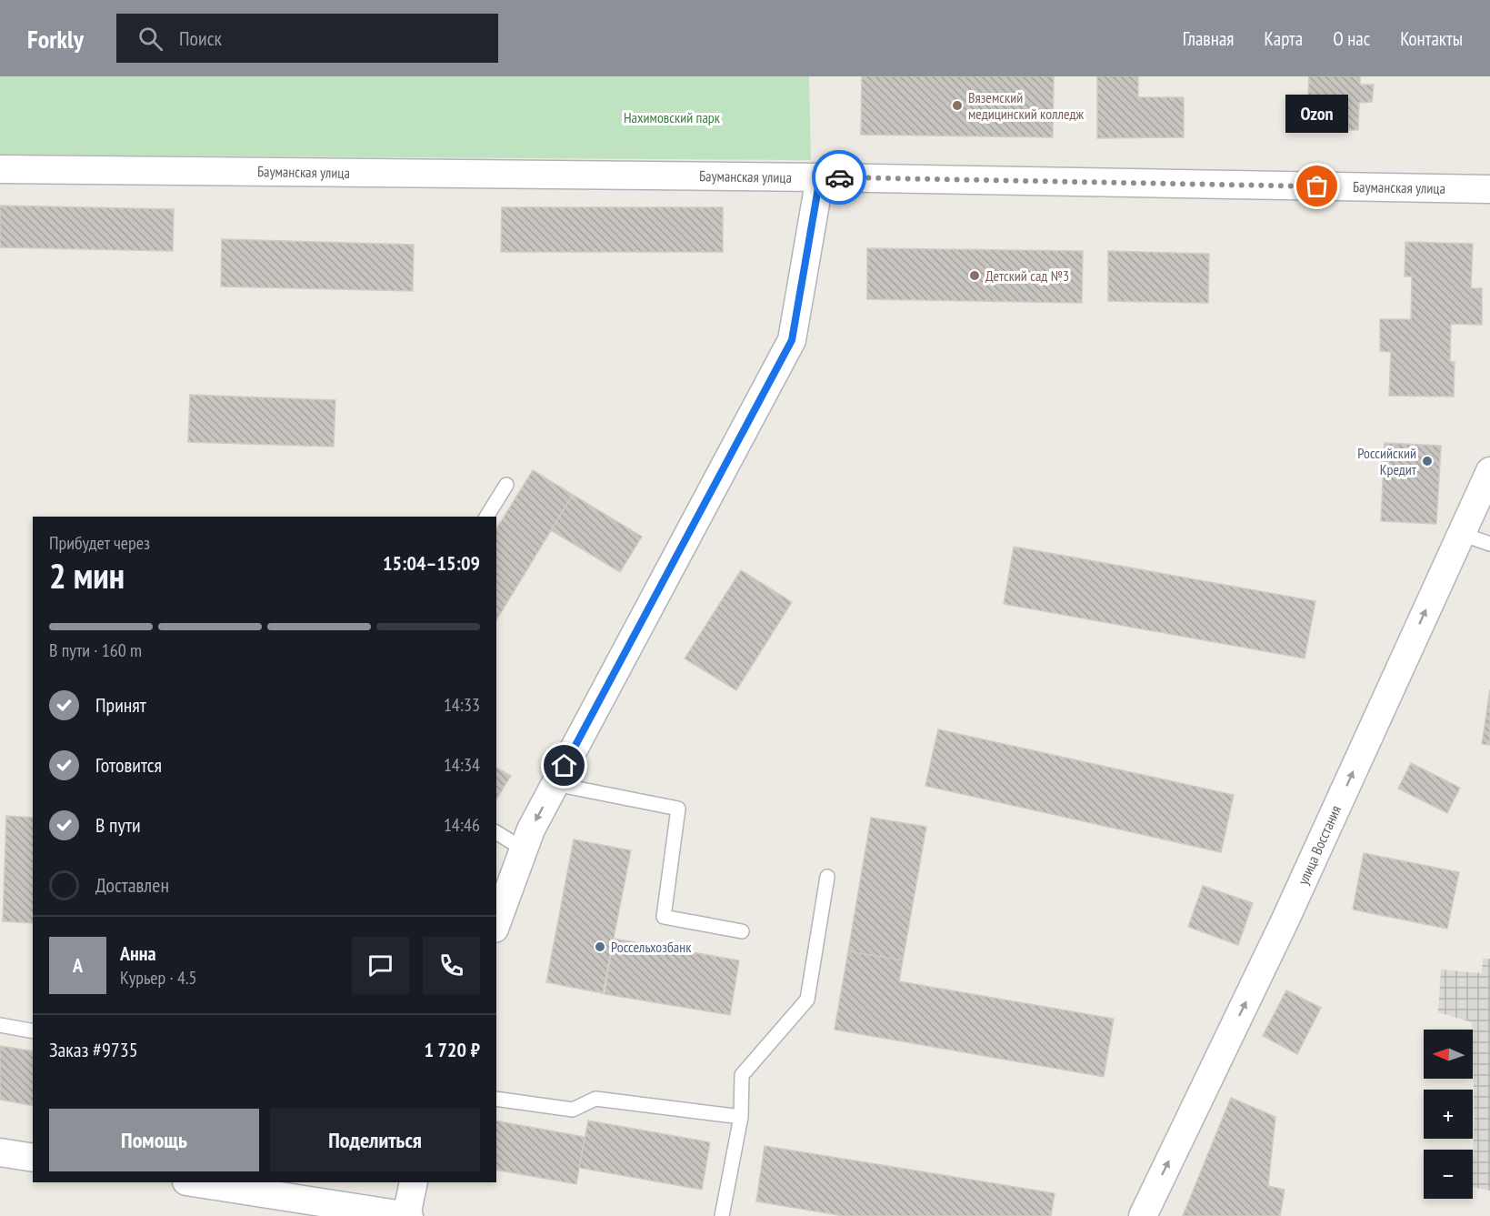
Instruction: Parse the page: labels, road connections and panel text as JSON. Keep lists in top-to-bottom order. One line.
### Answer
{"streets":{"street":["Бауманская улица","улица Восстания"]},"one_way":["улица Восстания"],"parks":["Нахимовский парк"],"places":["Вяземский медицинский колледж","Ozon","Детский сад №3","Российский Кредит","Россельхозбанк"],"north":"left","page":{"header":"Forkly","search":"Поиск","nav":["Главная","Карта","О нас","Контакты"],"bubble":"Ozon","heading":["2 мин","Прибудет через","15:04–15:09"],"panel":["Анна","Курьер · 4.5","Заказ #9735","1 720 ₽"],"bar":"В пути · 160 m","list":[["Принят","14:33"],["Готовится","14:34"],["В пути","14:46"],"Доставлен"],"round":"А","map_buttons":["+","−"],"buttons":["Помощь","Поделиться"]}}
